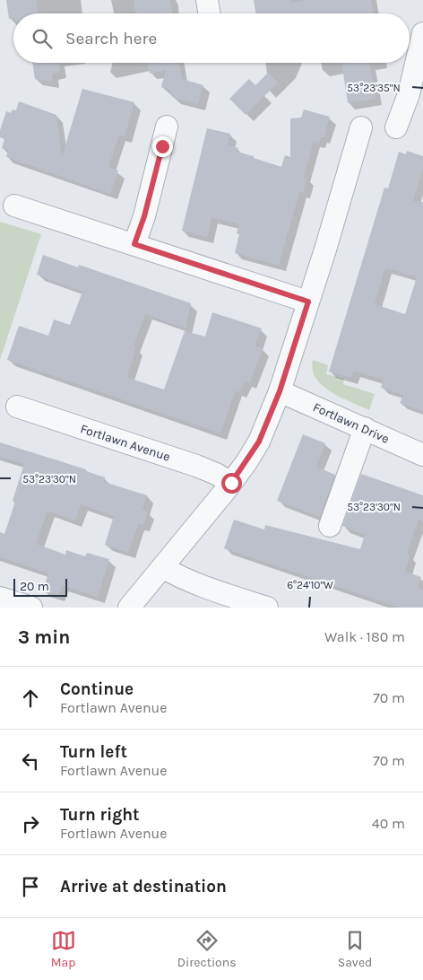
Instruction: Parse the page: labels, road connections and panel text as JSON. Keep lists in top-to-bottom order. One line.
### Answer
{"streets":{"street":["Fortlawn Drive","Fortlawn Avenue"]},"scale_bar":"20 m","page":{"search":"Search here","scale":"20 m","heading":["3 min","Walk · 180 m"],"list":[["Continue","Fortlawn Avenue","70 m"],["Turn left","Fortlawn Avenue","70 m"],["Turn right","Fortlawn Avenue","40 m"],"Arrive at destination"],"nav":["Map","Directions","Saved"]},"coordinates":["53°23'35\"N","53°23'30\"N","6°24'10\"W"]}
